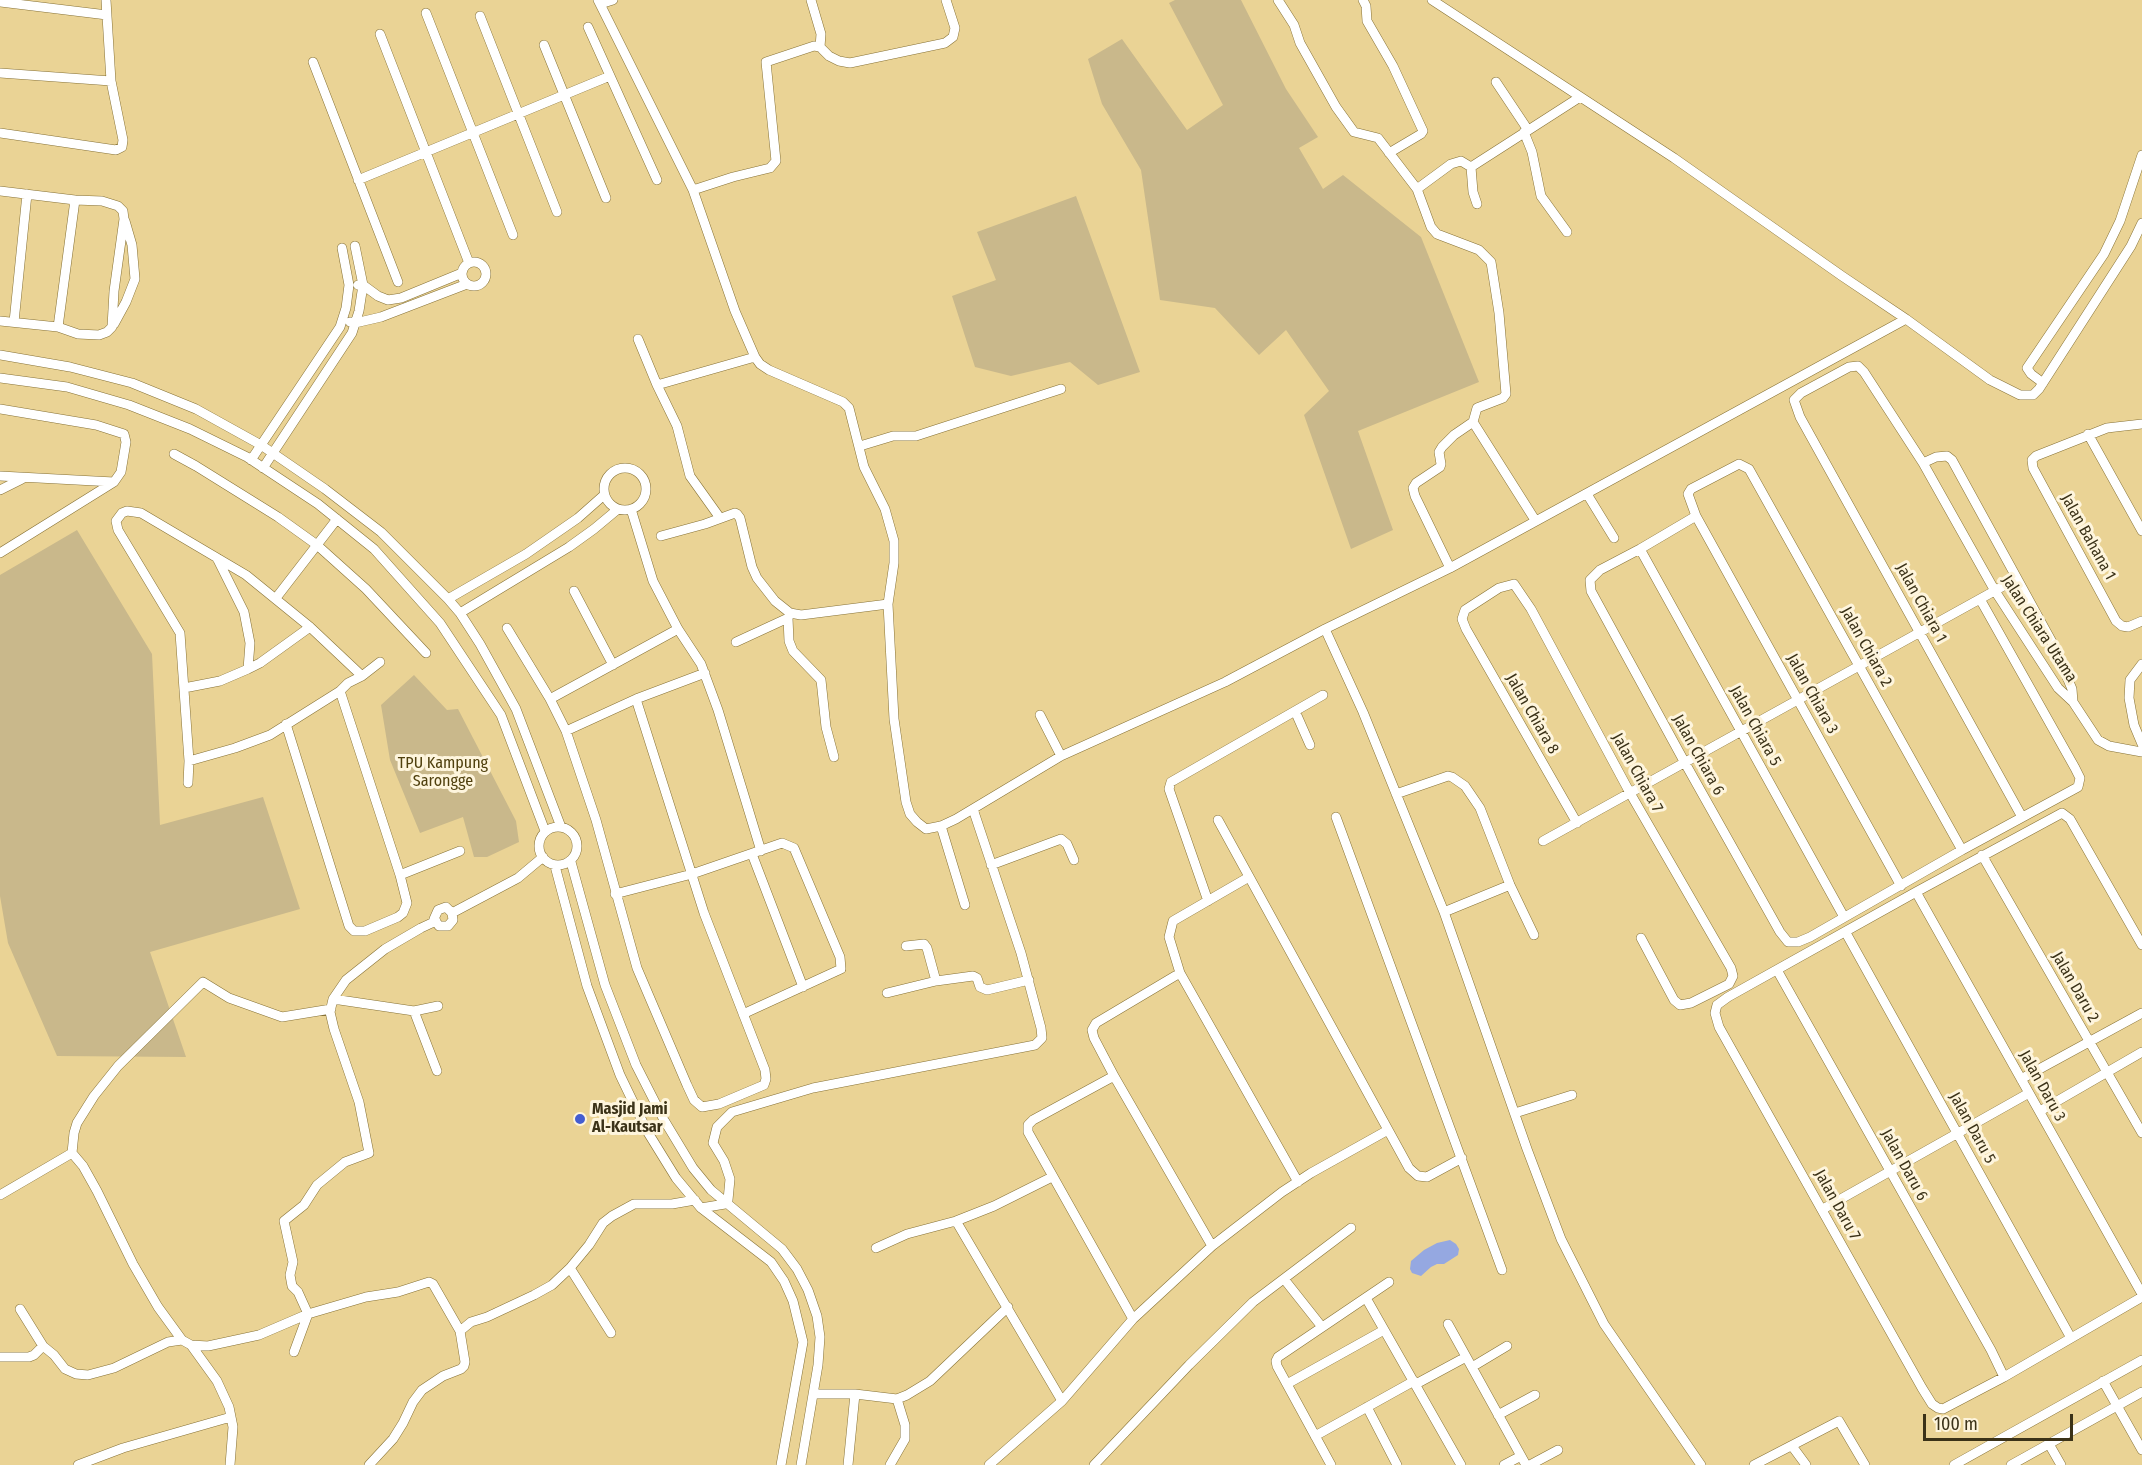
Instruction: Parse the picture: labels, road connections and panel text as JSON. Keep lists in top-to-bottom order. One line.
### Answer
{"streets":{"street":["Jalan Bahana 1","Jalan Chiara 1","Jalan Chiara Utama","Jalan Chiara 2","Jalan Chiara 3","Jalan Chiara 8","Jalan Chiara 5","Jalan Chiara 6","Jalan Chiara 7","Jalan Daru 2","Jalan Daru 3","Jalan Daru 5","Jalan Daru 6","Jalan Daru 7"]},"crossings":[["Jalan Chiara 1","Jalan Chiara Utama"],["Jalan Chiara 2","Jalan Chiara 3"],["Jalan Chiara 8","Jalan Chiara 7"],["Jalan Chiara 5","Jalan Chiara 6"],["Jalan Daru 6","Jalan Daru 7"]],"parks":["TPU Kampung Sarongge"],"places":["Masjid Jami Al-Kautsar"],"scale_bar":"100 m"}
